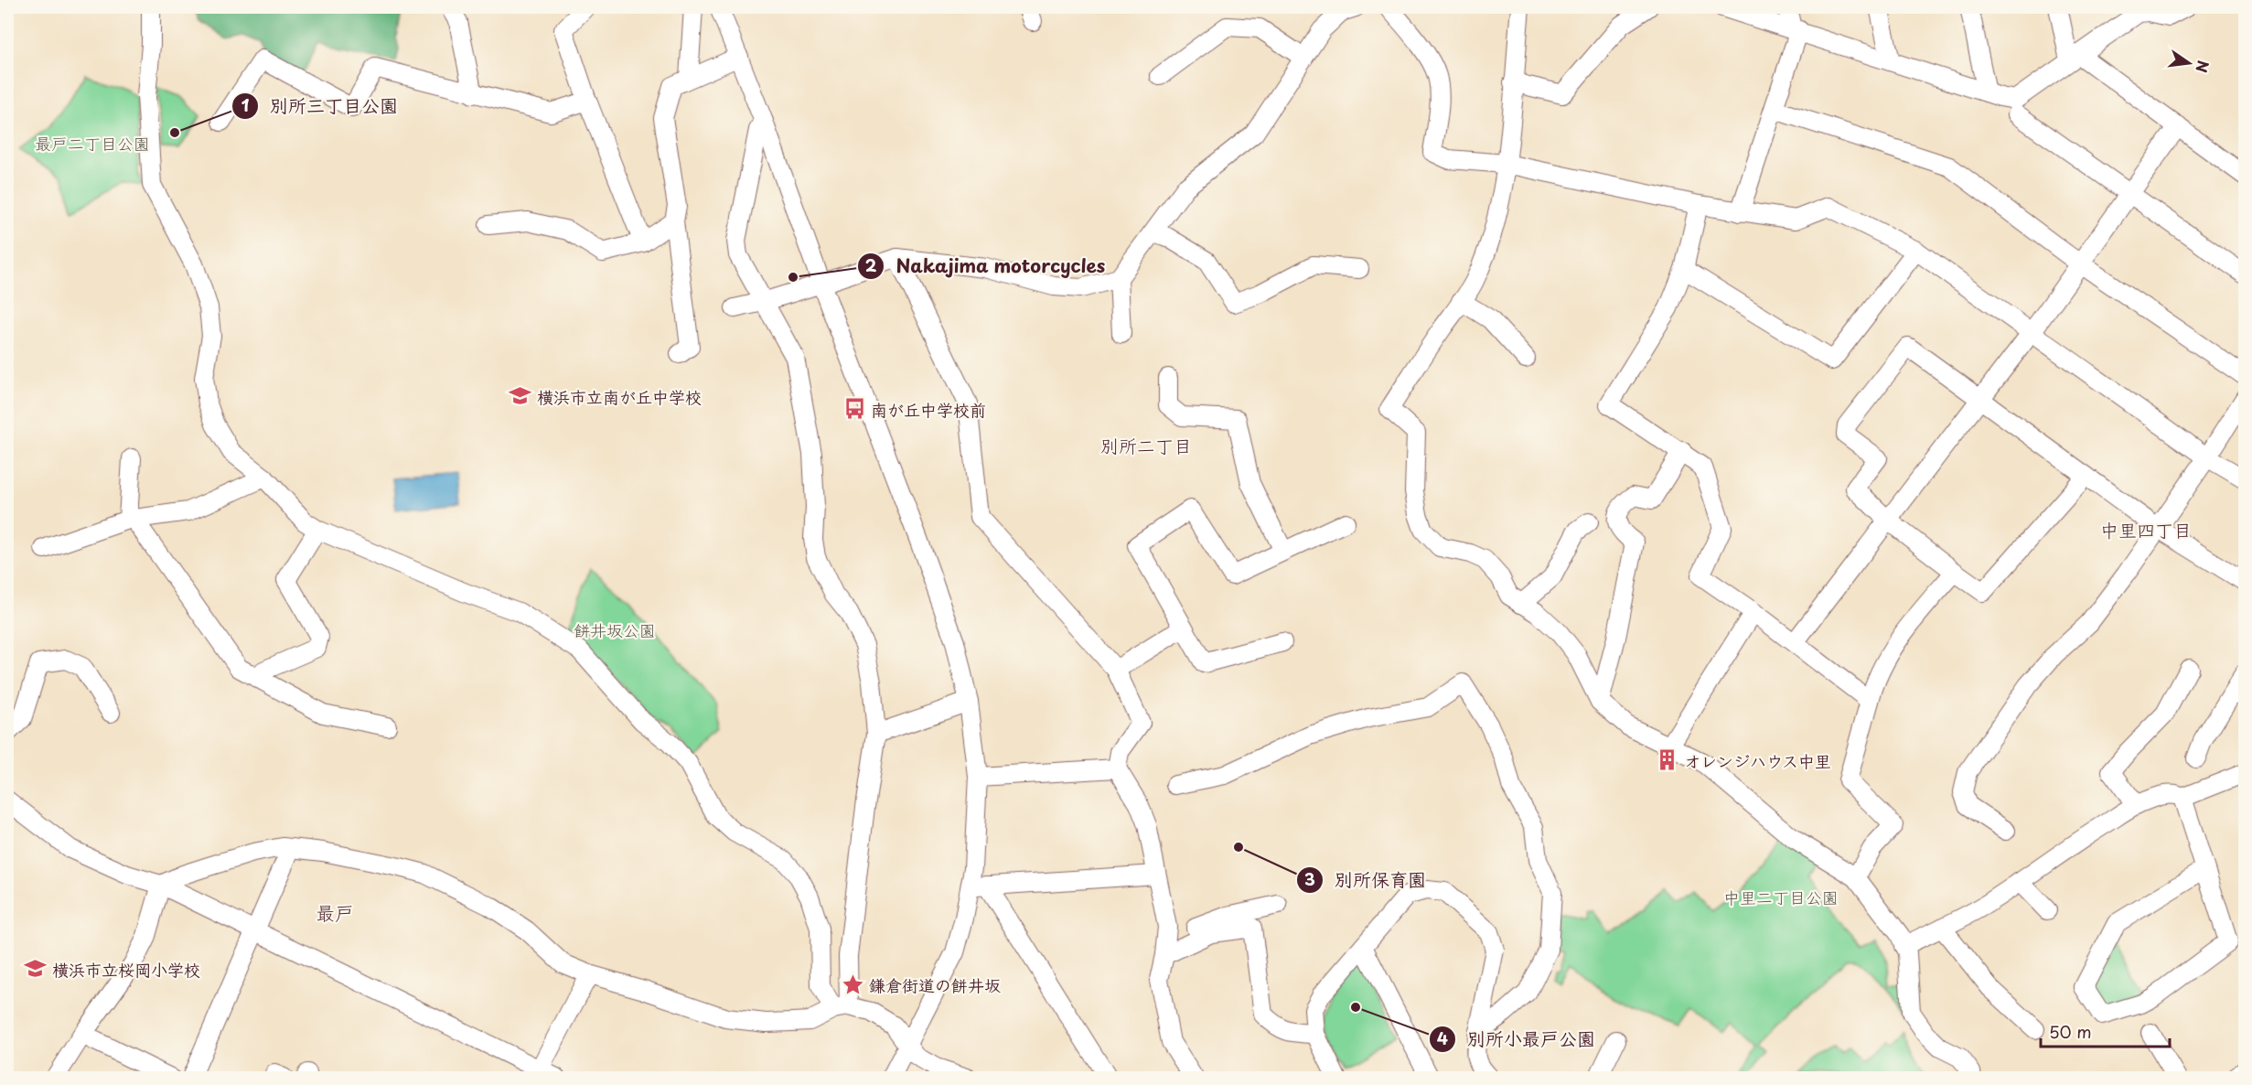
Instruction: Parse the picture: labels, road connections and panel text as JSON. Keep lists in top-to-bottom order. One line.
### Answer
{"districts":["別所二丁目","中里四丁目","最戸"],"parks":["最戸二丁目公園","餅井坂公園","中里二丁目公園"],"places":{"other":["別所三丁目公園","Nakajima motorcycles","別所保育園","別所小最戸公園"],"school or university":["横浜市立南が丘中学校","横浜市立桜岡小学校"],"bus stop":["南が丘中学校前"],"building":["オレンジハウス中里"],"place":["鎌倉街道の餅井坂"]},"scale_bar":"50 m","north":"right"}
